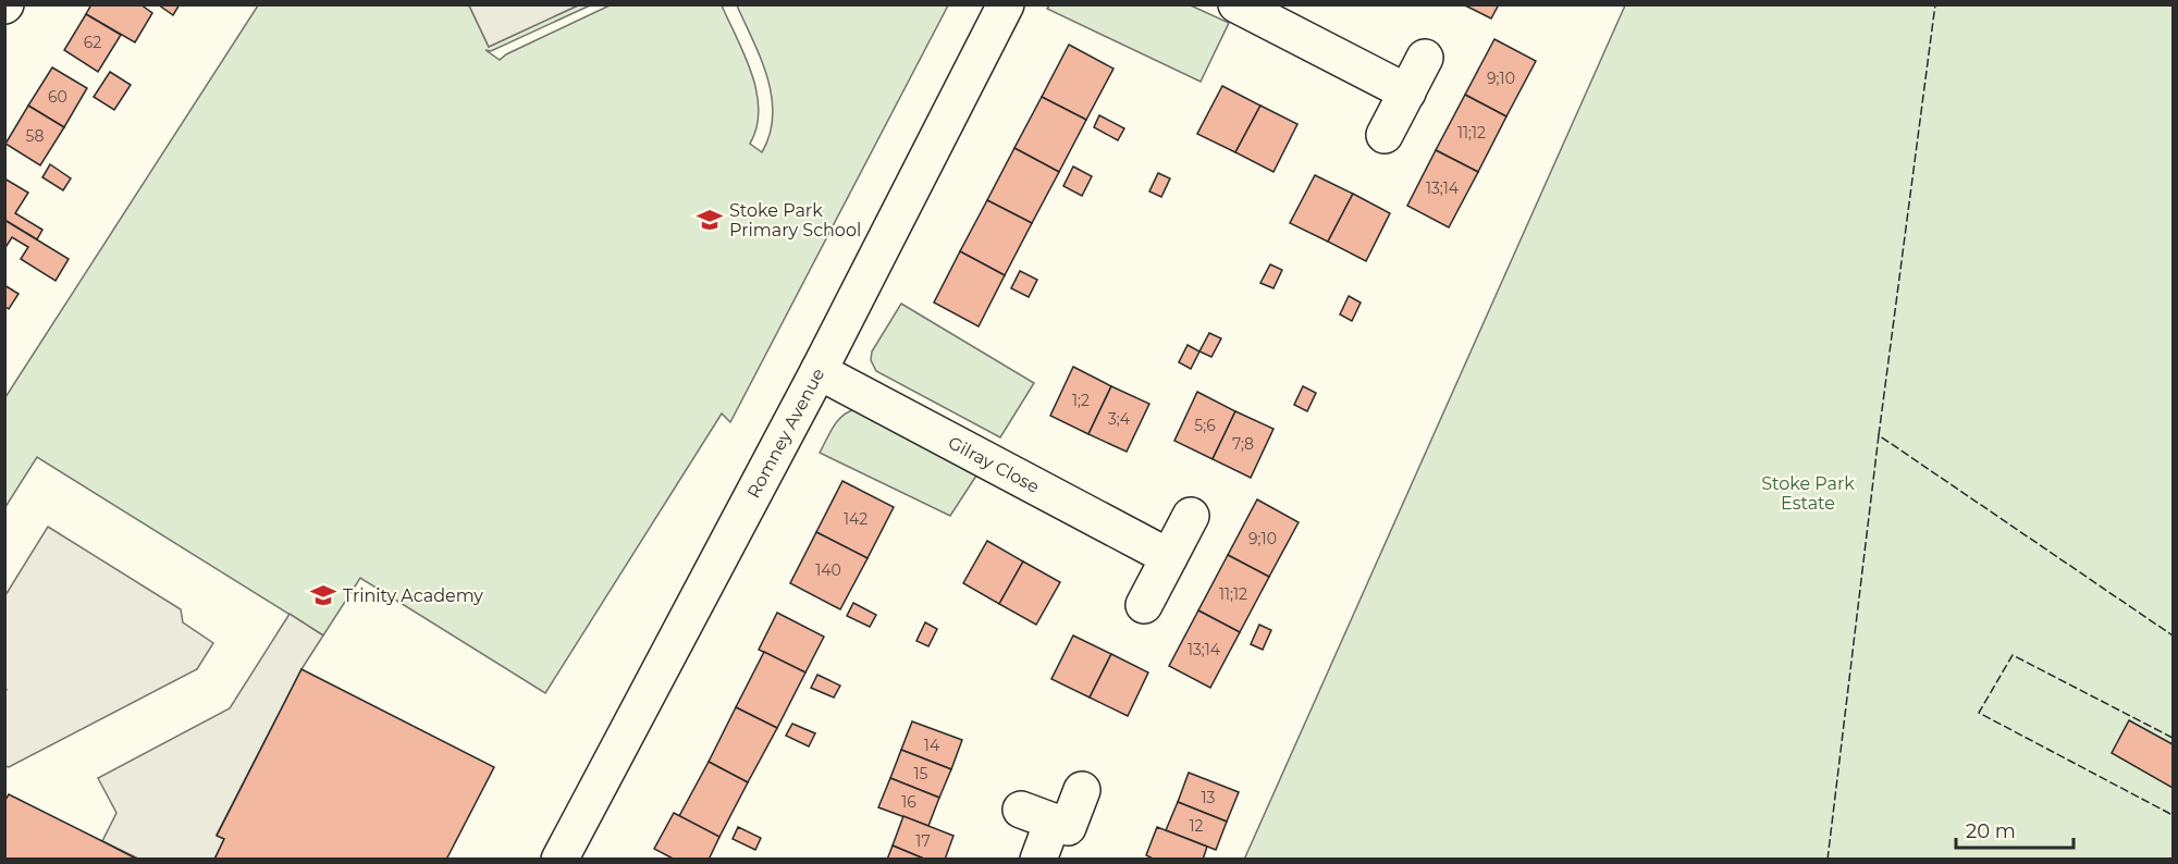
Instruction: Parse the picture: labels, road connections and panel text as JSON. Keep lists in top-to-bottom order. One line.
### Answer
{"streets":{"street":["Romney Avenue","Gilray Close"]},"crossings":[["Romney Avenue","Gilray Close"]],"parks":["Stoke Park Estate"],"places":{"school or university":["Stoke Park Primary School","Trinity Academy"]},"house_numbers":["62","9;10","60","11;12","58","13;14","1;2","3;4","5;6","7;8","142","9;10","140","11;12","13;14","14","15","13","16","12","17"],"scale_bar":"20 m"}
